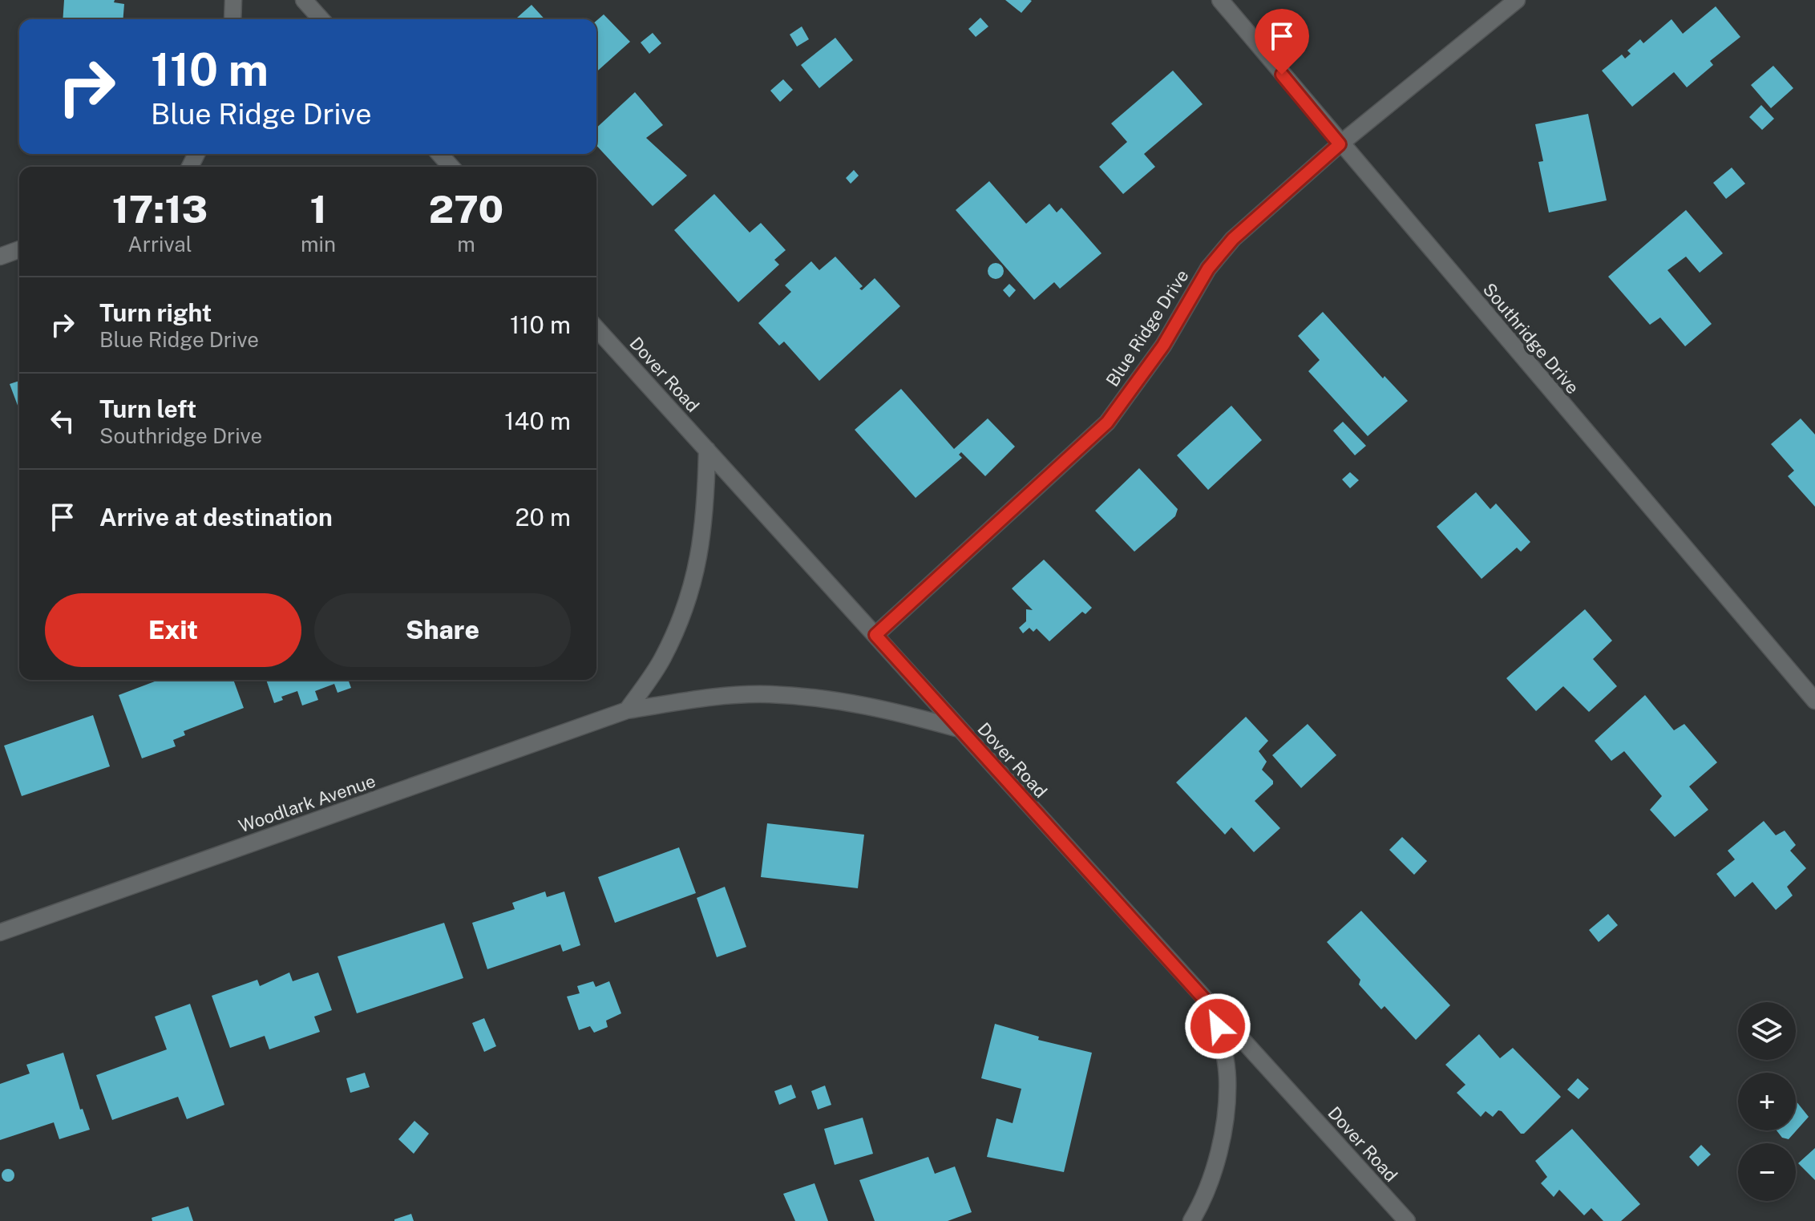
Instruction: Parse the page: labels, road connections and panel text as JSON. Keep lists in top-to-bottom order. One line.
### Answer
{"streets":{"street":["Blue Ridge Drive","Southridge Drive","Dover Road","Woodlark Avenue"]},"crossings":[["Blue Ridge Drive","Southridge Drive"],["Blue Ridge Drive","Dover Road"],["Dover Road","Woodlark Avenue"]],"page":{"turn":["110 m","Blue Ridge Drive"],"eta":["17:13","Arrival","1","min","270","m"],"list":[{"name":"Turn right","note":"Blue Ridge Drive","value":"110 m"},{"name":"Turn left","note":"Southridge Drive","value":"140 m"},{"name":"Arrive at destination","value":"20 m"}],"buttons":["Exit","Share"],"map_buttons":["+","−"]}}
